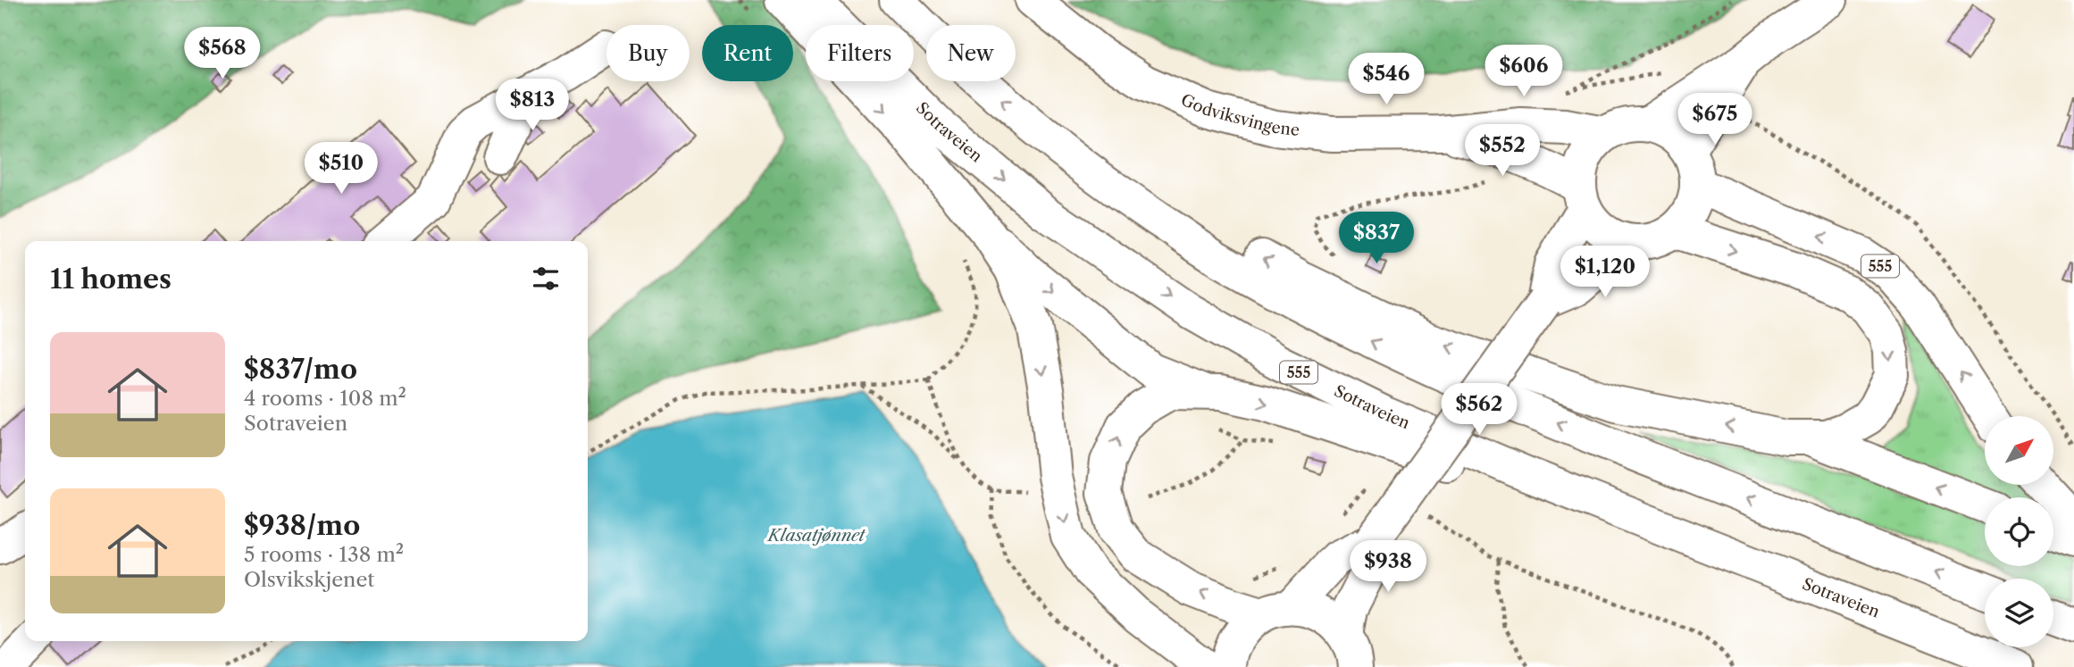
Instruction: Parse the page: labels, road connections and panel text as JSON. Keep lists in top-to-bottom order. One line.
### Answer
{"streets":{"main road":["Godviksvingene","Sotraveien","555"]},"crossings":[["Godviksvingene","555"],["Sotraveien","555"]],"water":["Klasatjønnet"],"north":"top right","page":{"chip":["Buy","Rent","Filters","New"],"price":["$568","$606","$546","$813","$675","$552","$510","$837","$1,120","$562","$938"],"heading":"11 homes","list":[{"name":"$837/mo","note":"4 rooms · 108 m² · Sotraveien"},{"name":"$938/mo","note":"5 rooms · 138 m² · Olsvikskjenet"}]}}
